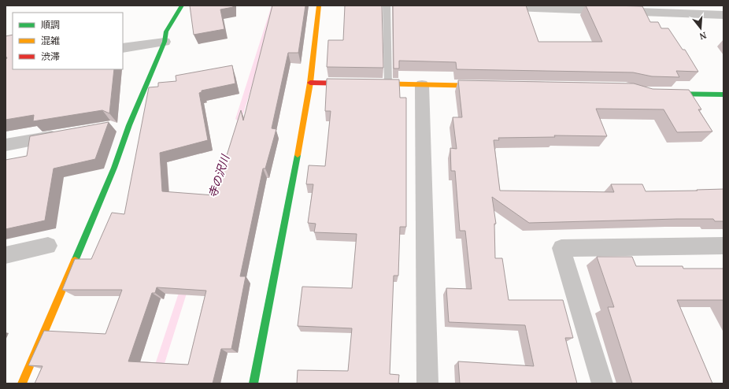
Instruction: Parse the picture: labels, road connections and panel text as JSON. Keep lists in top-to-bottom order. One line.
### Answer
{"water":["寺の沢川"],"legend":["順調","混雑","渋滞"],"north":"bottom"}
